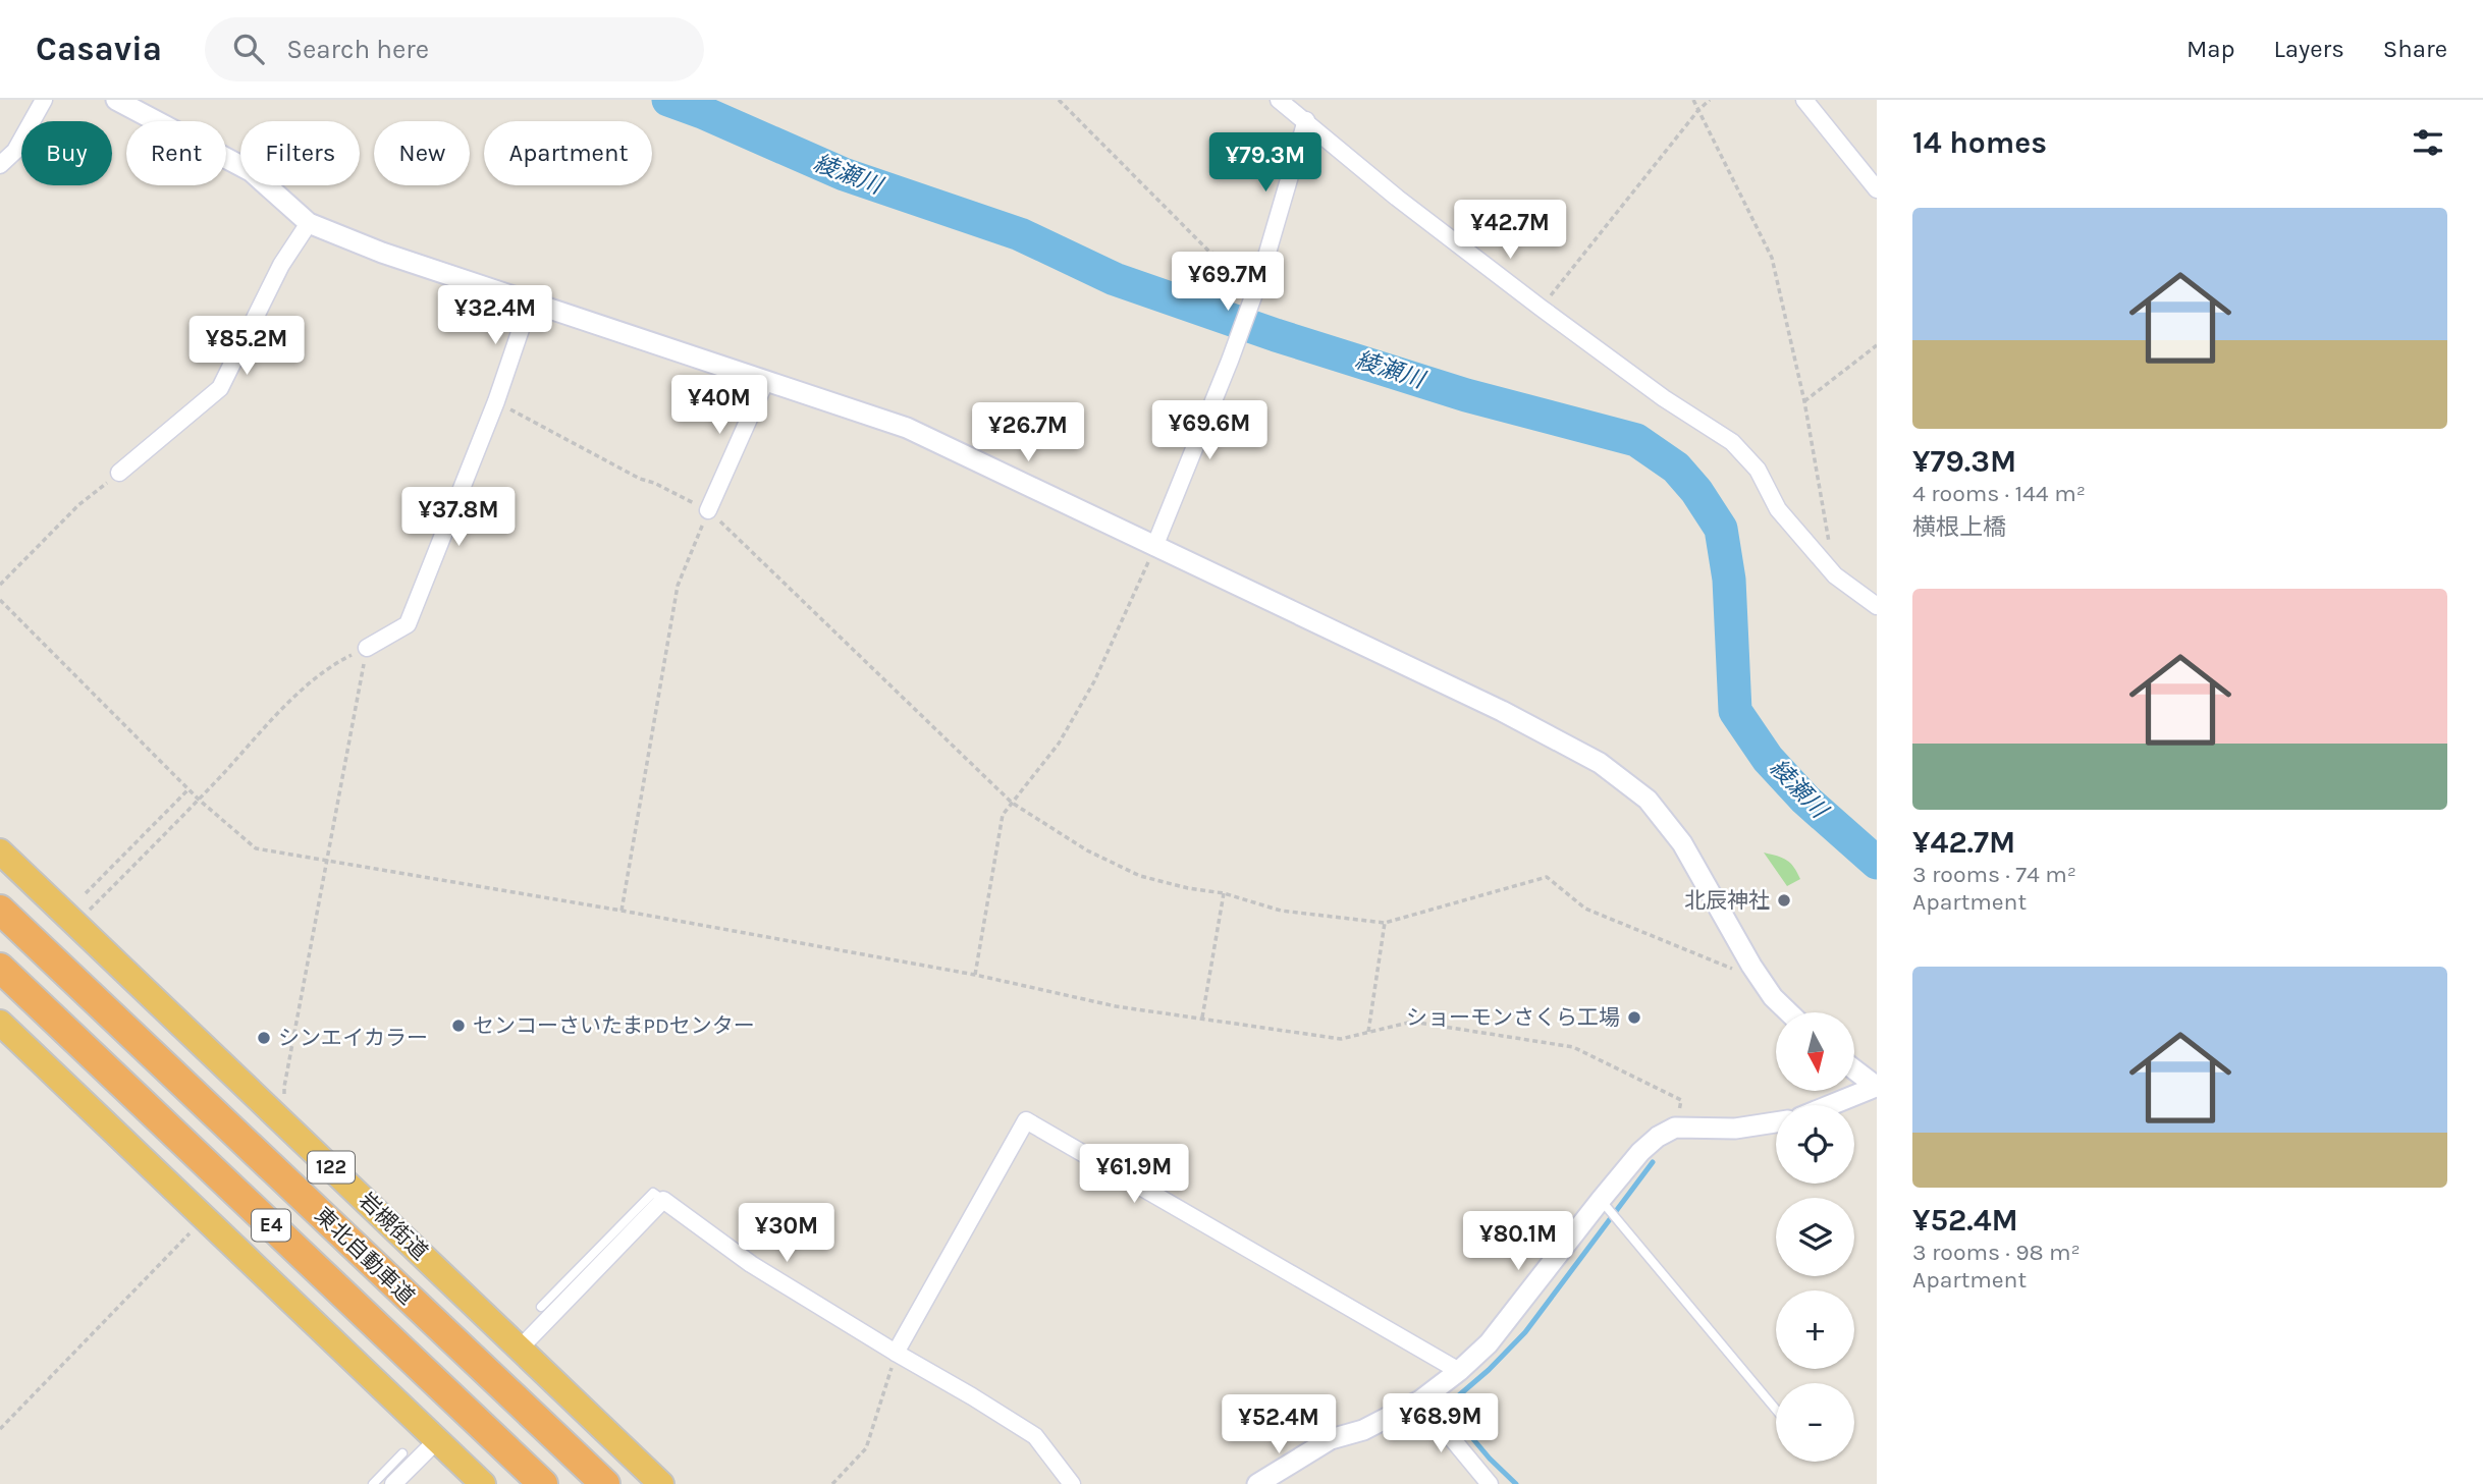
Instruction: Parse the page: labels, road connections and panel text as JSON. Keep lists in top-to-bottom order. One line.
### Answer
{"streets":{"highway":["122","E4","岩槻街道","東北自動車道"]},"water":["綾瀬川"],"places":["北辰神社","ショーモンさくら工場","センコーさいたまPDセンター","シンエイカラー"],"north":"bottom","page":{"header":"Casavia","search":"Search here","nav":["Map","Layers","Share"],"heading":"14 homes","chip":["Buy","Rent","Filters","New","Apartment"],"price":["¥79.3M","¥42.7M","¥69.7M","¥32.4M","¥85.2M","¥40M","¥69.6M","¥26.7M","¥37.8M","¥61.9M","¥30M","¥80.1M","¥68.9M","¥52.4M"],"list":[{"name":"¥79.3M","note":"4 rooms · 144 m² · 横根上橋"},{"name":"¥42.7M","note":"3 rooms · 74 m² · Apartment"},{"name":"¥52.4M","note":"3 rooms · 98 m² · Apartment"}],"map_buttons":["+","−"]}}
